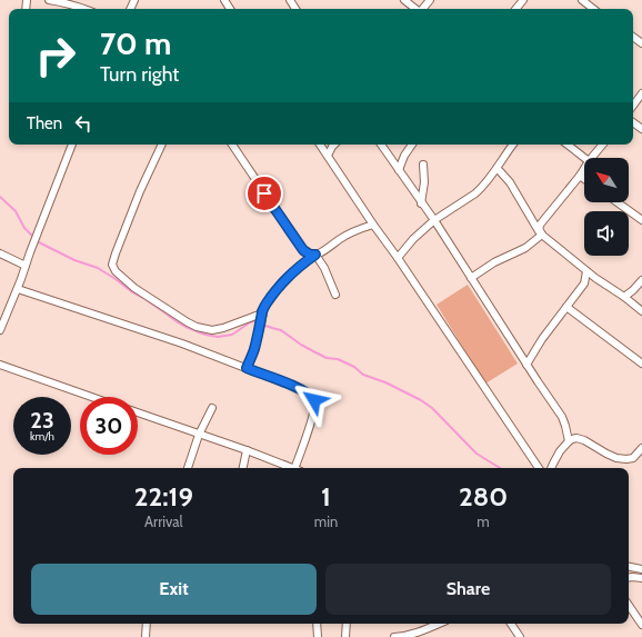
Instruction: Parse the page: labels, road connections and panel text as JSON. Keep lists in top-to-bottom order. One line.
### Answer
{"north":"top left","page":{"turn":["70 m","Turn right"],"then":"Then","speed":"23 km/h","limit":"30","eta":["22:19","Arrival","1","min","280","m"],"buttons":["Exit","Share"]}}
